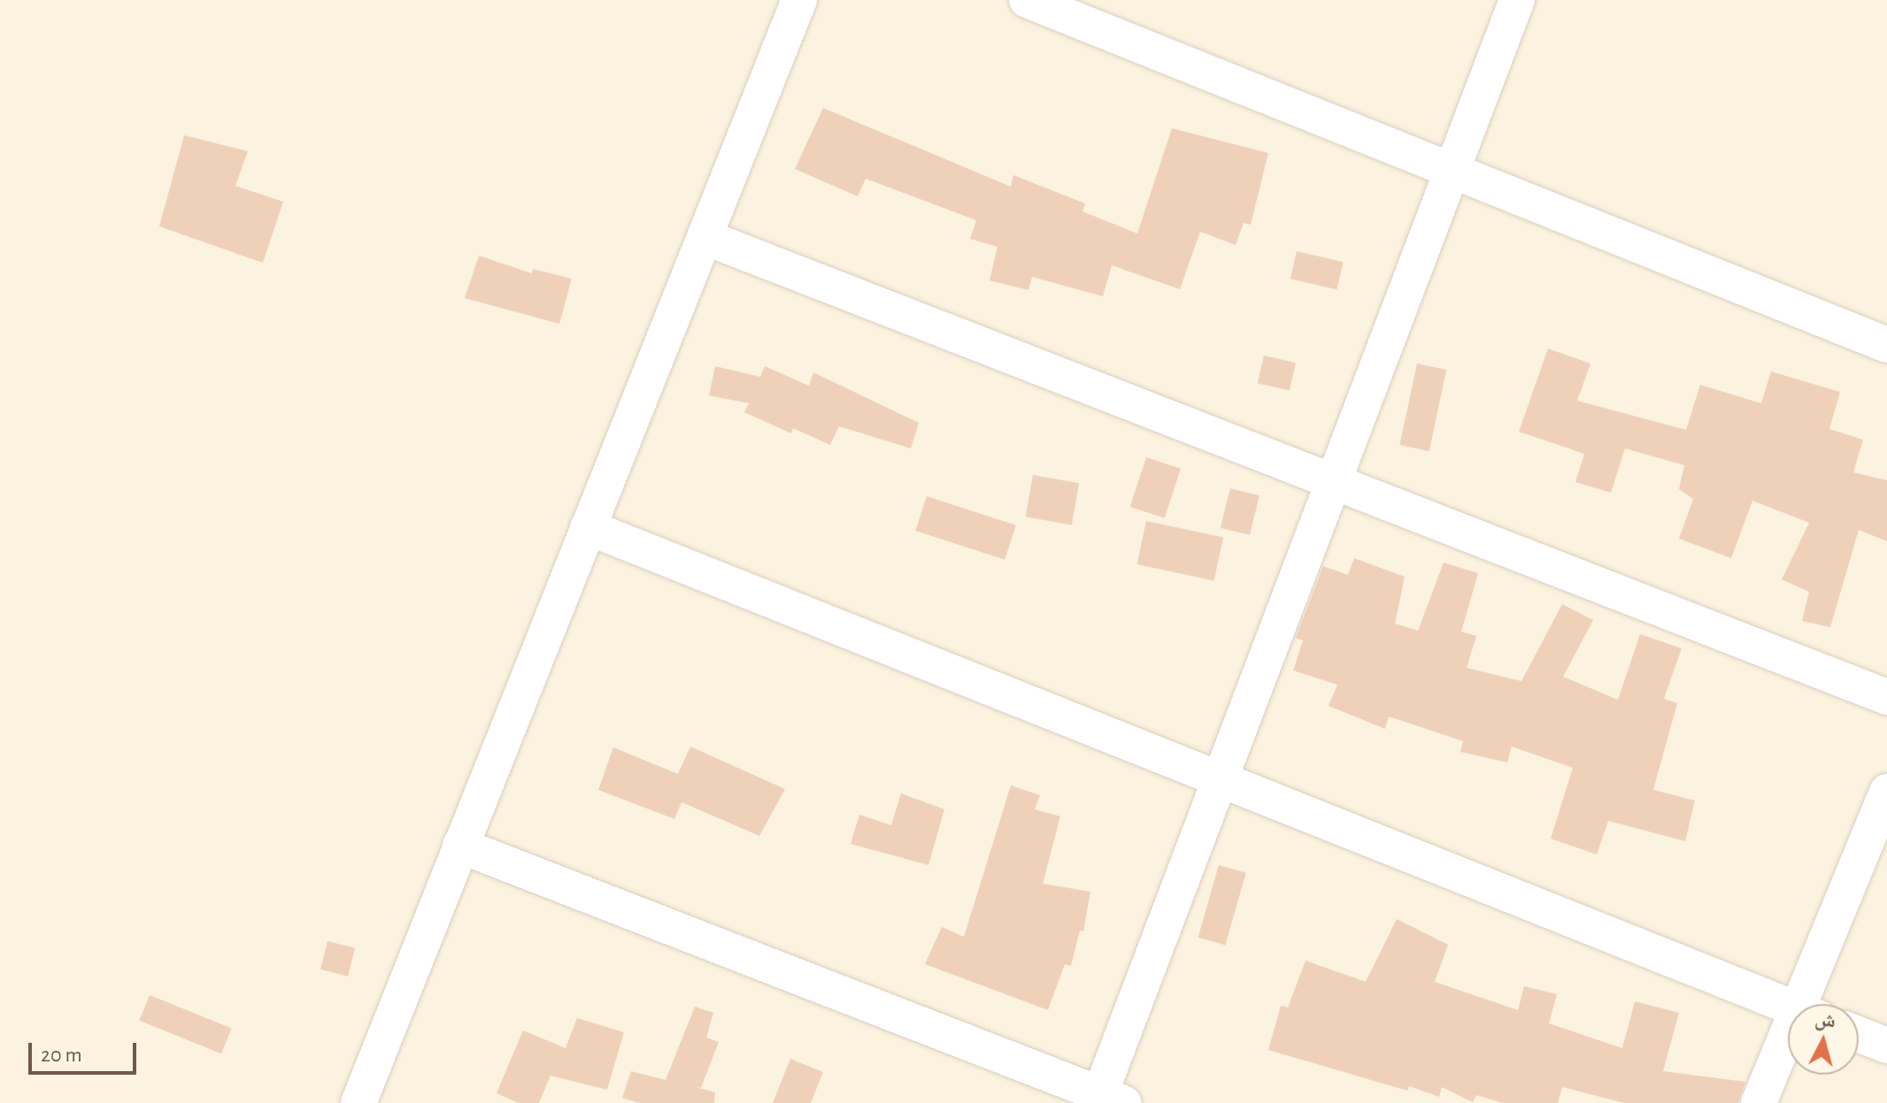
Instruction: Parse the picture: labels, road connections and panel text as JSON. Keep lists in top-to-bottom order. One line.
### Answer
{"scale_bar":"20 m","north":"top"}
